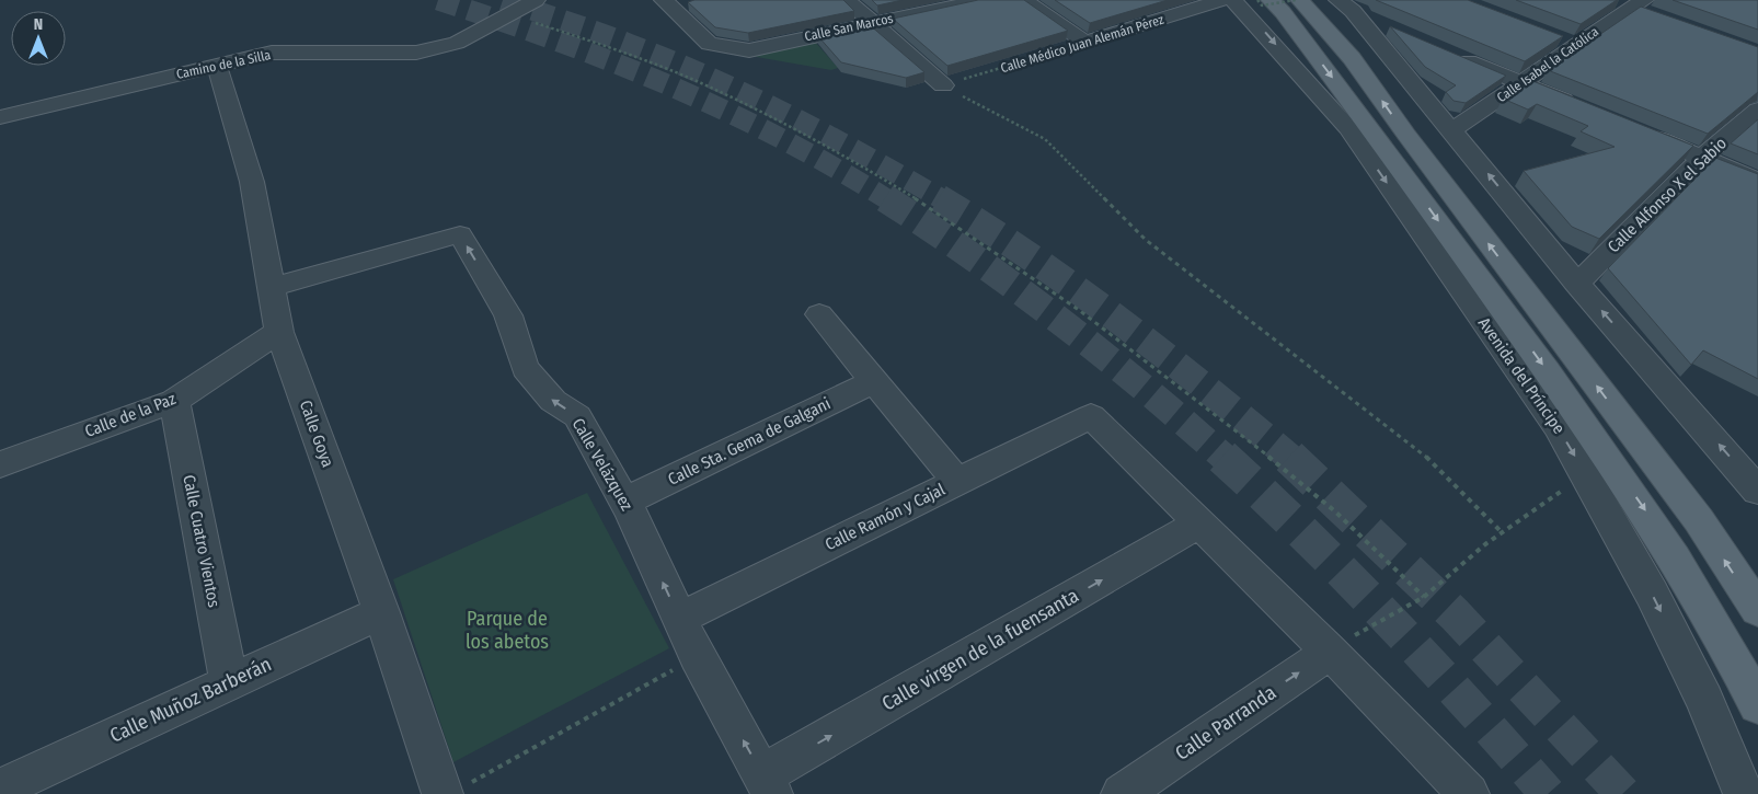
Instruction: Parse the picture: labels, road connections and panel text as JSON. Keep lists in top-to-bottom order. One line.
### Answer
{"streets":{"main road":["Avenida del Príncipe"],"street":["Calle San Marcos","Calle Médico Juan Alemán Pérez","Camino de la Silla","Calle Isabel la Católica","Calle Alfonso X el Sabio","Calle de la Paz","Calle Goya","Calle Sta. Gema de Galgani","Calle Velázquez","Calle Ramón y Cajal","Calle Cuatro Vientos","Calle virgen de la fuensanta","Calle Muñoz Barberán","Calle Parranda"]},"crossings":[["Camino de la Silla","Calle Goya"],["Calle de la Paz","Calle Goya"],["Calle de la Paz","Calle Cuatro Vientos"],["Calle Goya","Calle Velázquez"],["Calle Goya","Calle Muñoz Barberán"],["Calle Sta. Gema de Galgani","Calle Velázquez"],["Calle Velázquez","Calle Ramón y Cajal"],["Calle Velázquez","Calle virgen de la fuensanta"],["Calle Ramón y Cajal","Calle virgen de la fuensanta"],["Calle Cuatro Vientos","Calle Muñoz Barberán"]],"one_way":["Calle Velázquez","Calle virgen de la fuensanta","Calle Parranda"],"parks":["Parque de los abetos"],"north":"top"}
